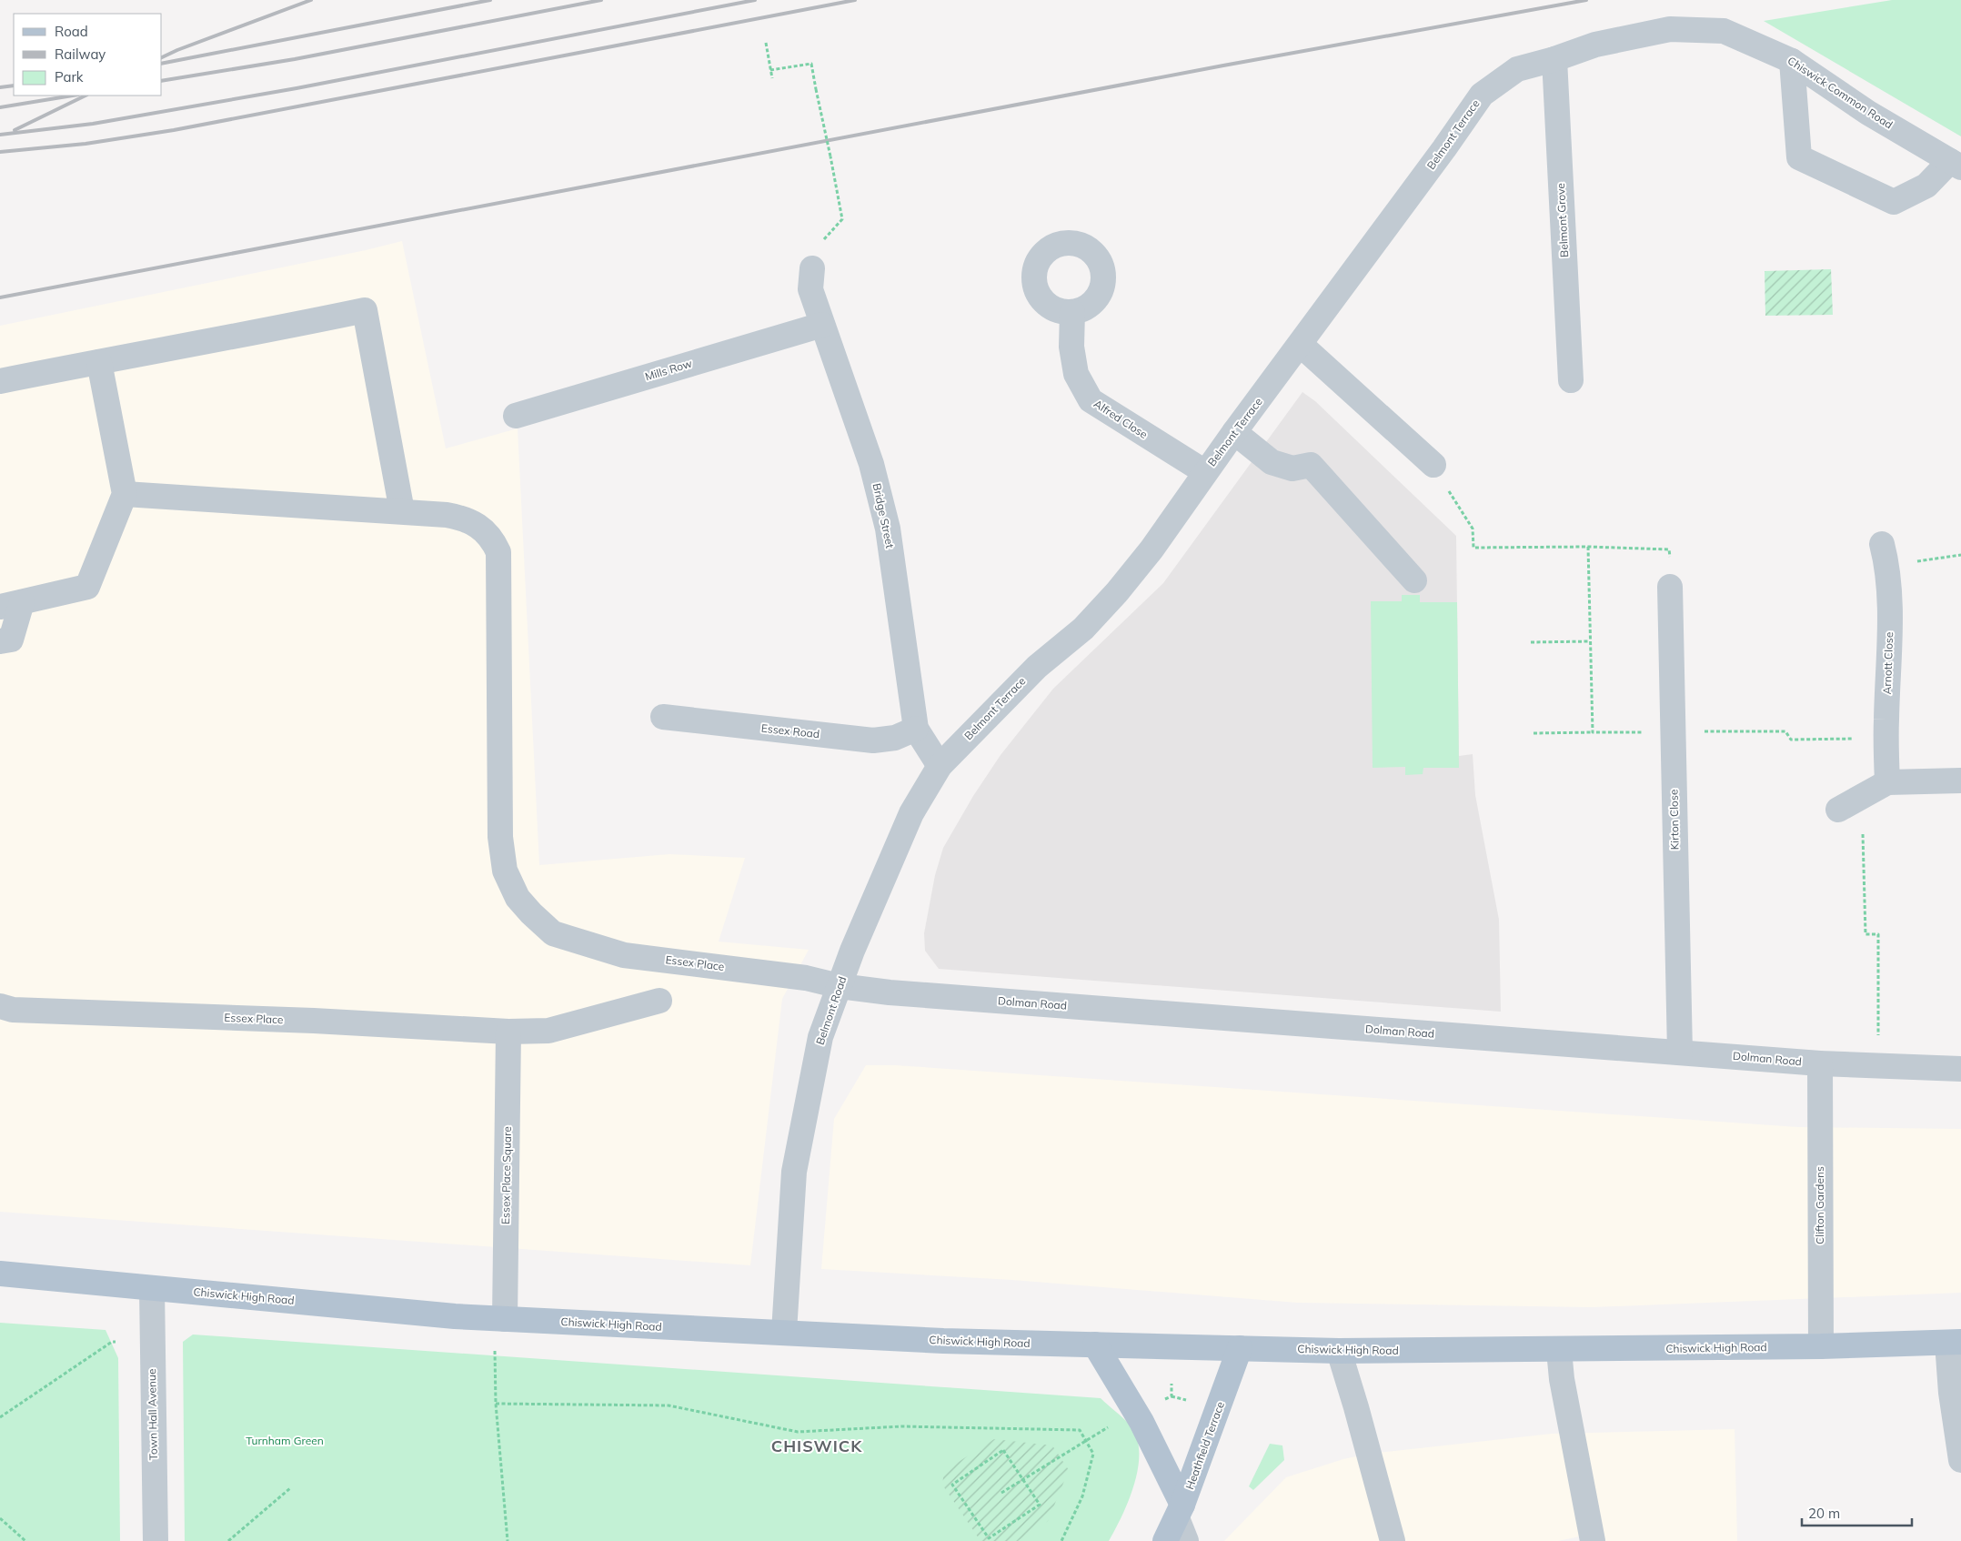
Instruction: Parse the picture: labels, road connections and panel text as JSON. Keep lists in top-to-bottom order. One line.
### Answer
{"streets":{"main road":["Chiswick High Road","Heathfield Terrace"],"street":["Chiswick Common Road","Belmont Terrace","Belmont Grove","Mills Row","Alfred Close","Bridge Street","Arnott Close","Essex Road","Kirton Close","Essex Place","Dolman Road","Belmont Road","Essex Place Square","Clifton Gardens","Town Hall Avenue"]},"crossings":[["Chiswick Common Road","Belmont Terrace"],["Chiswick Common Road","Belmont Grove"],["Belmont Terrace","Alfred Close"],["Belmont Terrace","Belmont Road"],["Mills Row","Bridge Street"],["Bridge Street","Essex Road"],["Bridge Street","Belmont Road"],["Kirton Close","Dolman Road"],["Essex Place","Dolman Road"],["Essex Place","Belmont Road"],["Essex Place","Essex Place Square"],["Dolman Road","Belmont Road"],["Dolman Road","Clifton Gardens"],["Belmont Road","Chiswick High Road"],["Essex Place Square","Chiswick High Road"],["Clifton Gardens","Chiswick High Road"],["Chiswick High Road","Town Hall Avenue"],["Chiswick High Road","Heathfield Terrace"]],"districts":["CHISWICK"],"parks":["Turnham Green"],"legend":["Road","Railway","Park"],"scale_bar":"20 m"}
